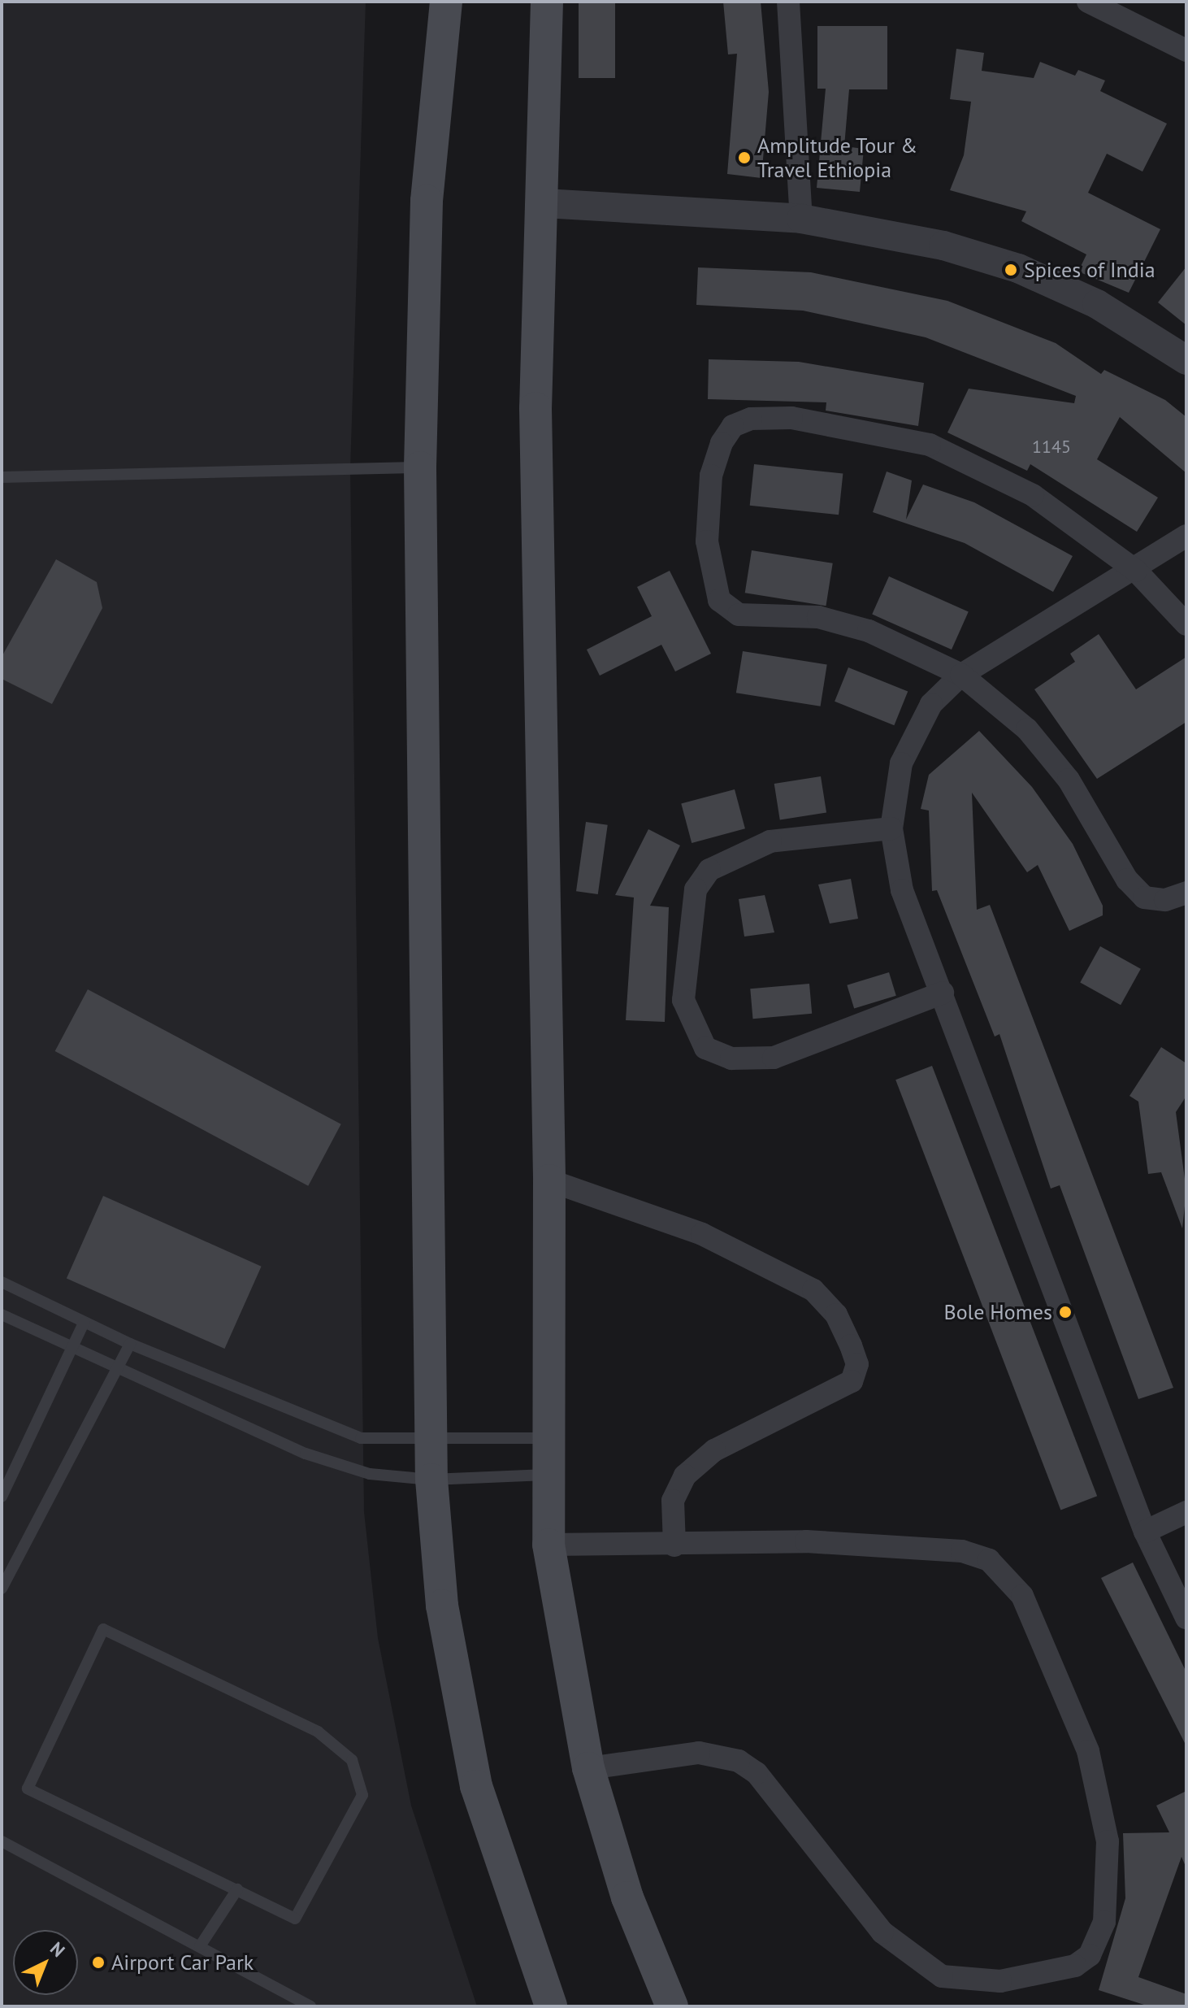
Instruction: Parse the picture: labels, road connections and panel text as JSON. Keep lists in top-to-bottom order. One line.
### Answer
{"places":["Amplitude Tour & Travel Ethiopia","Spices of India","Bole Homes","Airport Car Park"],"house_numbers":["1145"],"north":"top right"}
